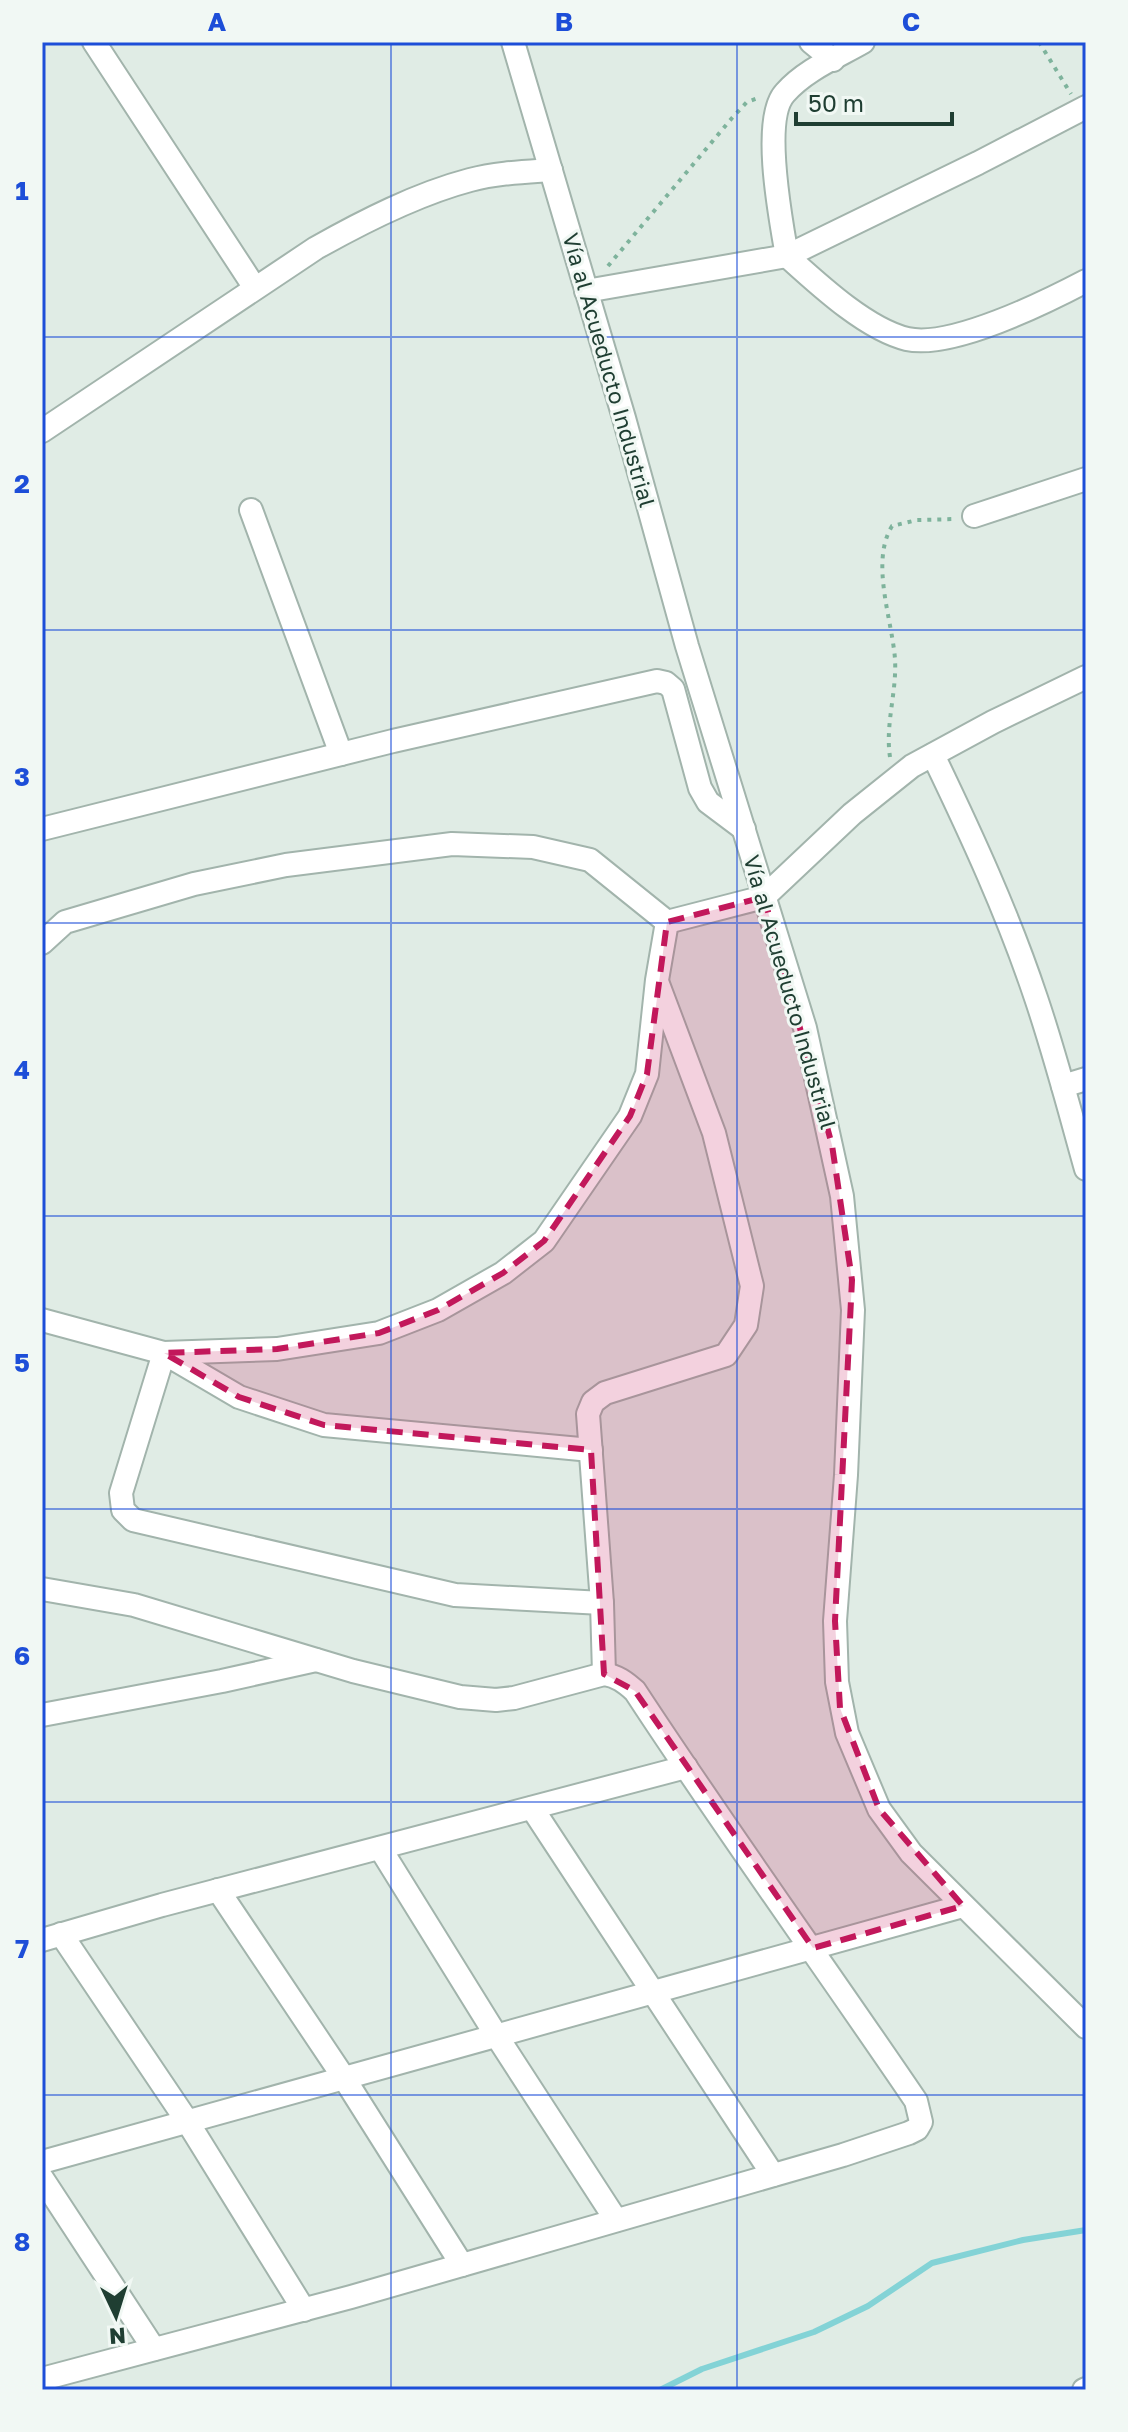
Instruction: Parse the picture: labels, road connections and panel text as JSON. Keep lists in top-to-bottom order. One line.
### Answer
{"streets":{"street":["Vía al Acueducto Industrial"]},"scale_bar":"50 m","north":"bottom","grid":{"columns":["A","B","C"],"rows":["1","2","3","4","5","6","7","8"]}}
